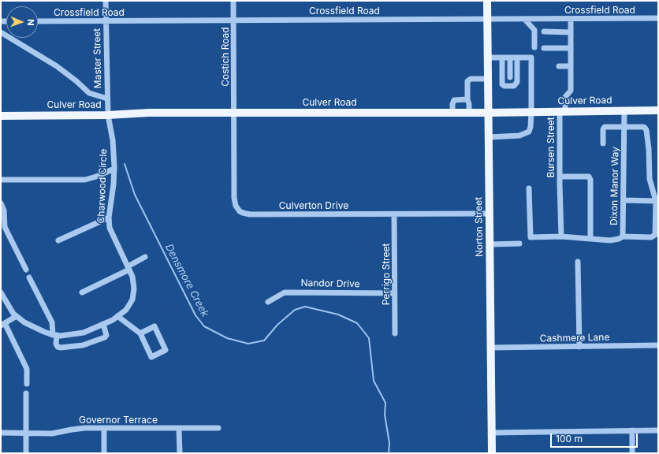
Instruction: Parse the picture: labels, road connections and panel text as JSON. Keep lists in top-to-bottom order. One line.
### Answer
{"streets":{"main road":["Culver Road","Norton Street"],"street":["Crossfield Road","Costich Road","Master Street","Bursen Street","Charwood Circle","Dixon Manor Way","Culverton Drive","Perrigo Street","Nandor Drive","Cashmere Lane","Governor Terrace"]},"crossings":[["Crossfield Road","Costich Road"],["Crossfield Road","Master Street"],["Crossfield Road","Bursen Street"],["Crossfield Road","Norton Street"],["Costich Road","Culver Road"],["Costich Road","Culverton Drive"],["Master Street","Culver Road"],["Master Street","Charwood Circle"],["Culver Road","Bursen Street"],["Culver Road","Charwood Circle"],["Culver Road","Dixon Manor Way"],["Culver Road","Culverton Drive"],["Culver Road","Norton Street"],["Bursen Street","Dixon Manor Way"],["Culverton Drive","Norton Street"],["Culverton Drive","Perrigo Street"],["Norton Street","Cashmere Lane"],["Perrigo Street","Nandor Drive"]],"water":["Densmore Creek"],"scale_bar":"100 m","north":"right"}
